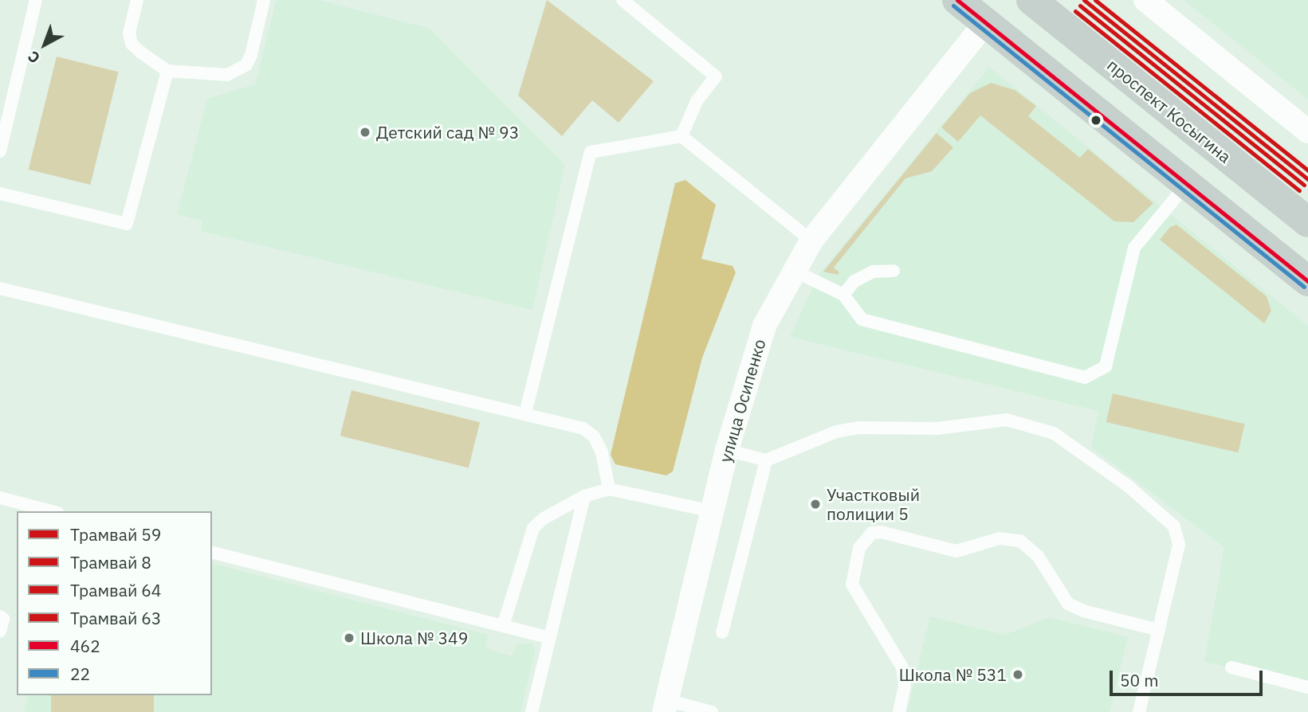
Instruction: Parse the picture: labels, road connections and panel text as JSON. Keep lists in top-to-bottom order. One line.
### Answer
{"streets":{"main road":["проспект Косыгина"],"street":["улица Осипенко"]},"places":["Детский сад № 93","Участковый полиции 5","Школа № 349","Школа № 531"],"lines":["tram line 59","tram line 64","transit line 462","tram line 8","transit line 22","tram line 63"],"legend":["Трамвай 59","Трамвай 8","Трамвай 64","Трамвай 63","462","22"],"scale_bar":"50 m","north":"bottom left"}
